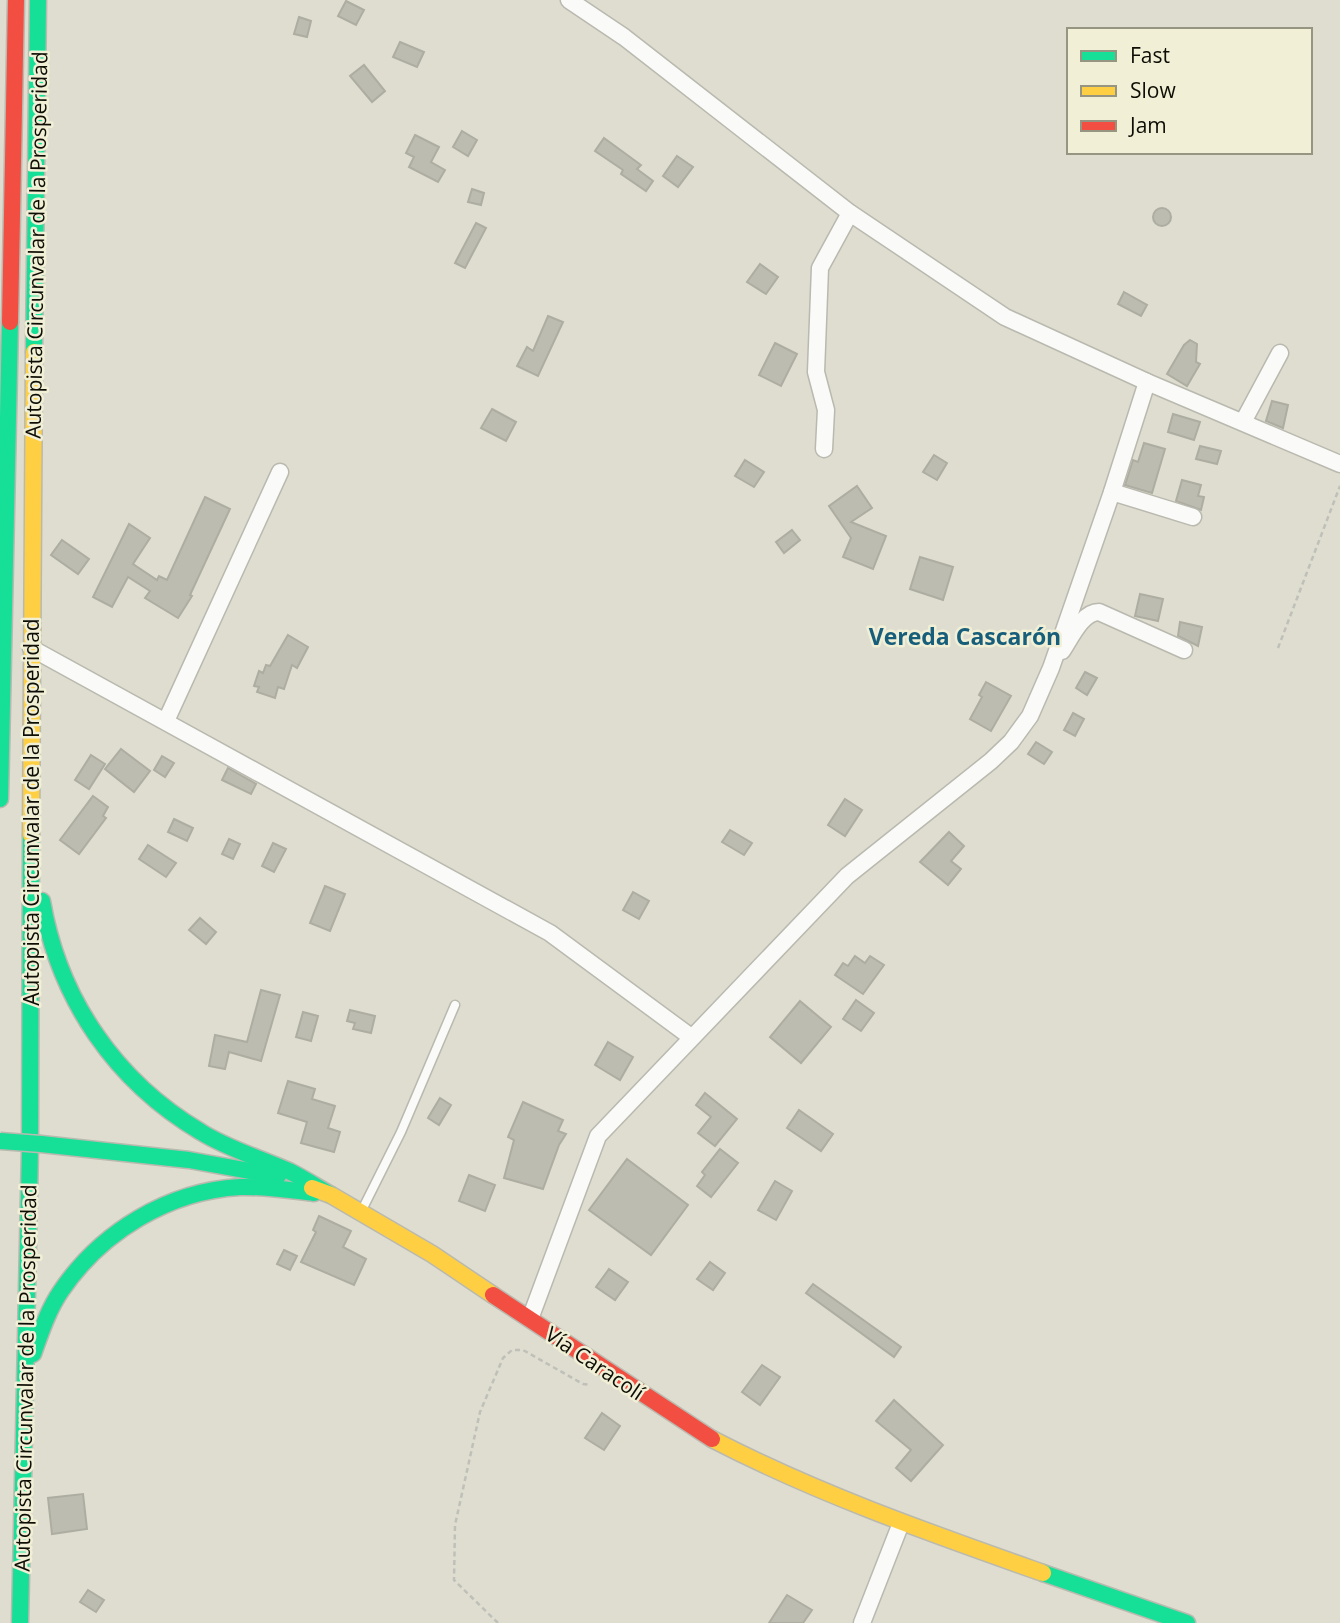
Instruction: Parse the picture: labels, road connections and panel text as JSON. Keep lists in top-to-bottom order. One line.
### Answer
{"streets":{"main road":["Autopista Circunvalar de la Prosperidad","Vía Caracolí"]},"districts":["Vereda Cascarón"],"legend":["Fast","Slow","Jam"]}
